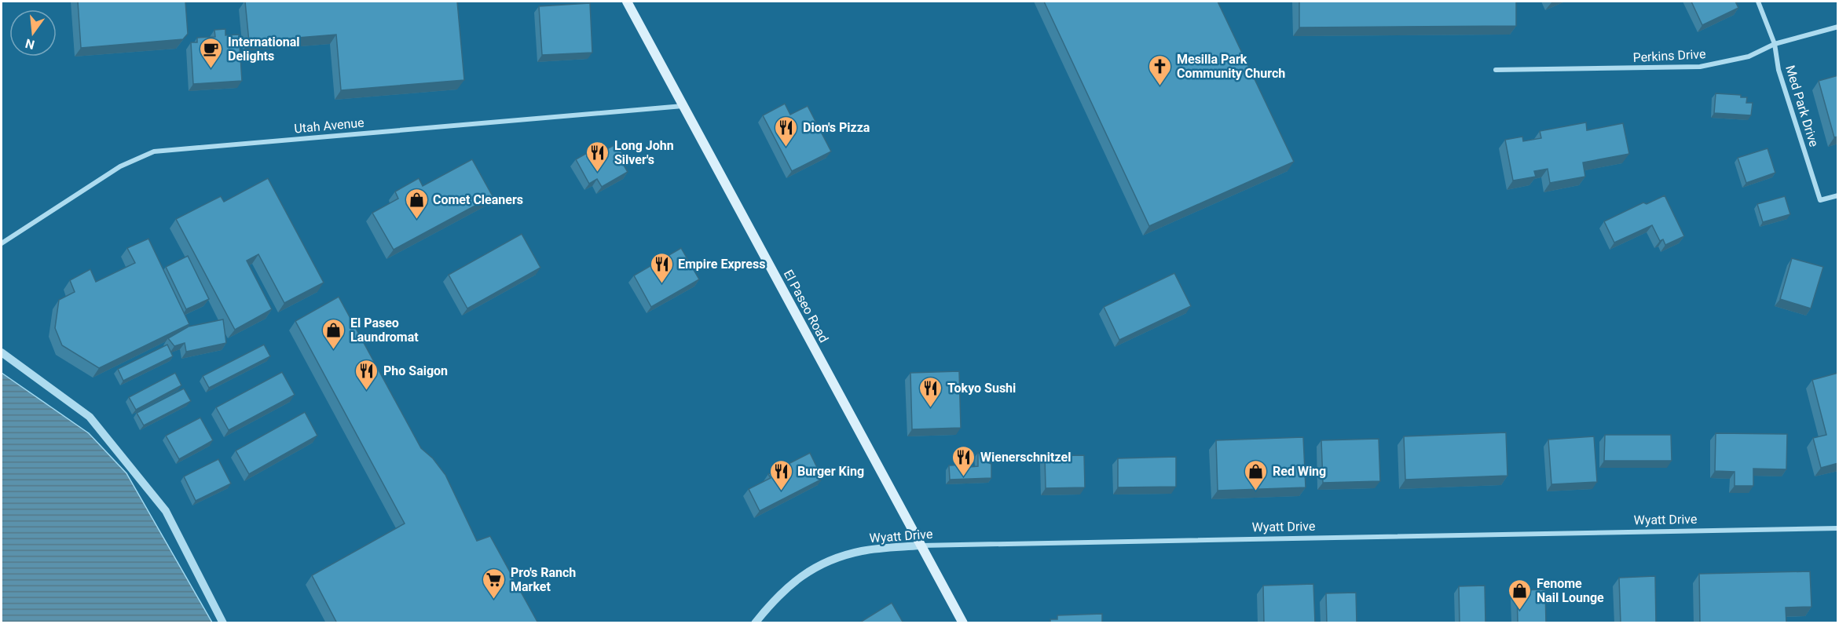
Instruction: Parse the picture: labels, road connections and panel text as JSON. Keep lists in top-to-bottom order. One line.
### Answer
{"streets":{"main road":["El Paseo Road"],"street":["Perkins Drive","Med Park Drive","Utah Avenue","Wyatt Drive"]},"crossings":[["Perkins Drive","Med Park Drive"],["Utah Avenue","El Paseo Road"],["El Paseo Road","Wyatt Drive"]],"places":{"cafe":["International Delights"],"church":["Mesilla Park Community Church"],"restaurant":["Dion's Pizza","Long John Silver's","Empire Express","Pho Saigon","Tokyo Sushi","Wienerschnitzel","Burger King"],"shop":["Comet Cleaners","El Paseo Laundromat","Red Wing","Fenome Nail Lounge"],"supermarket":["Pro's Ranch Market"]},"north":"bottom"}
